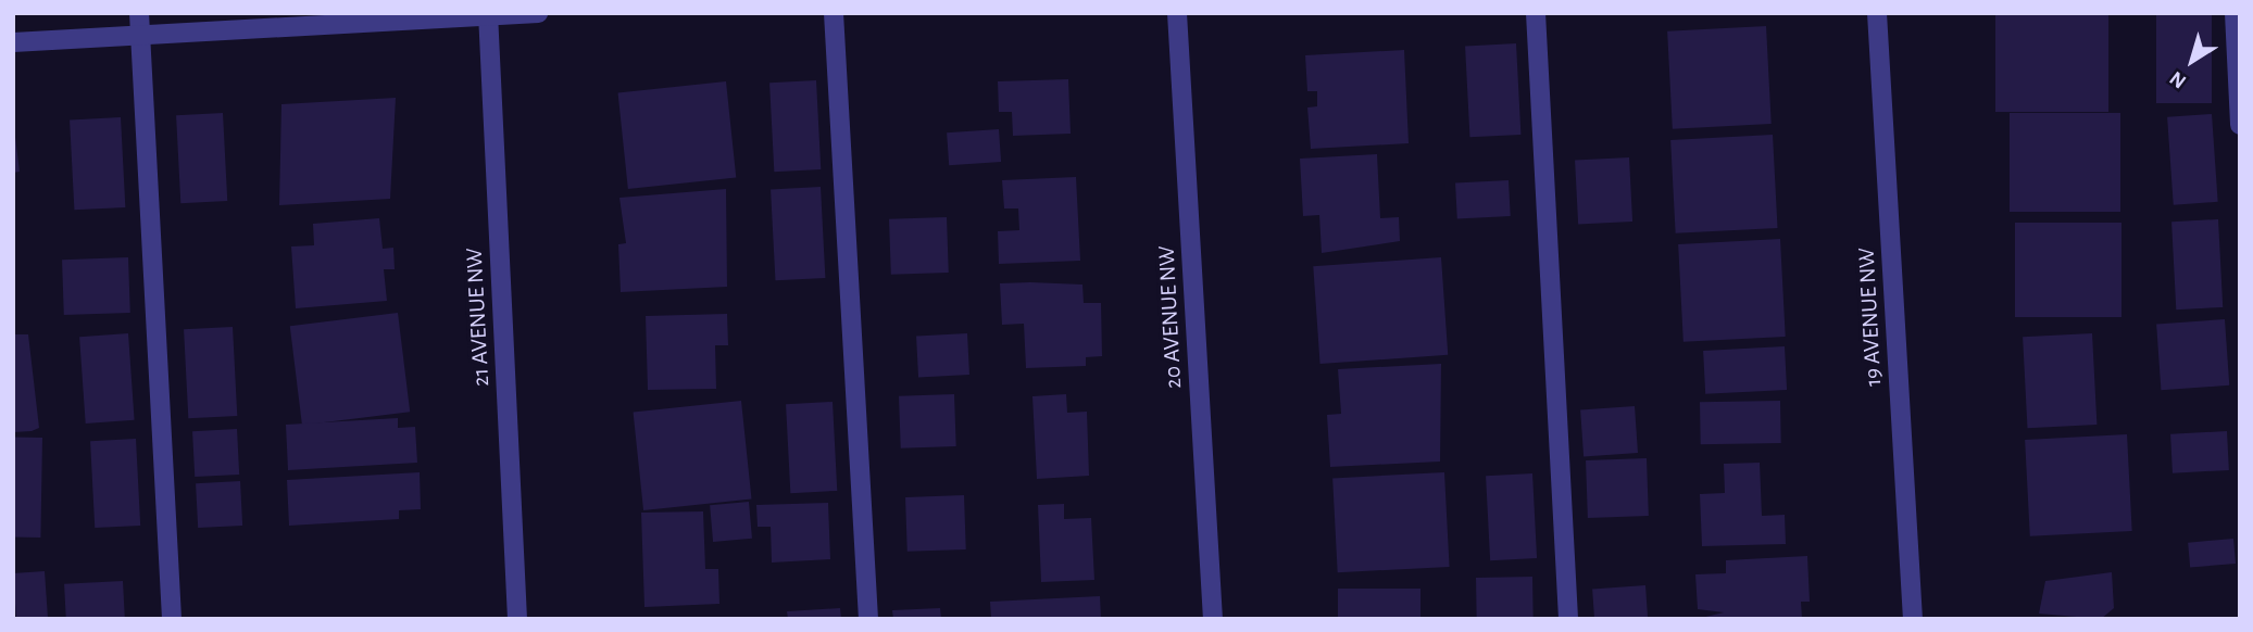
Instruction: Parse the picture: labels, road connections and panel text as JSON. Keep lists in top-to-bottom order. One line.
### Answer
{"streets":{"street":["21 AVENUE NW","20 AVENUE NW","19 AVENUE NW"]},"north":"bottom left"}
